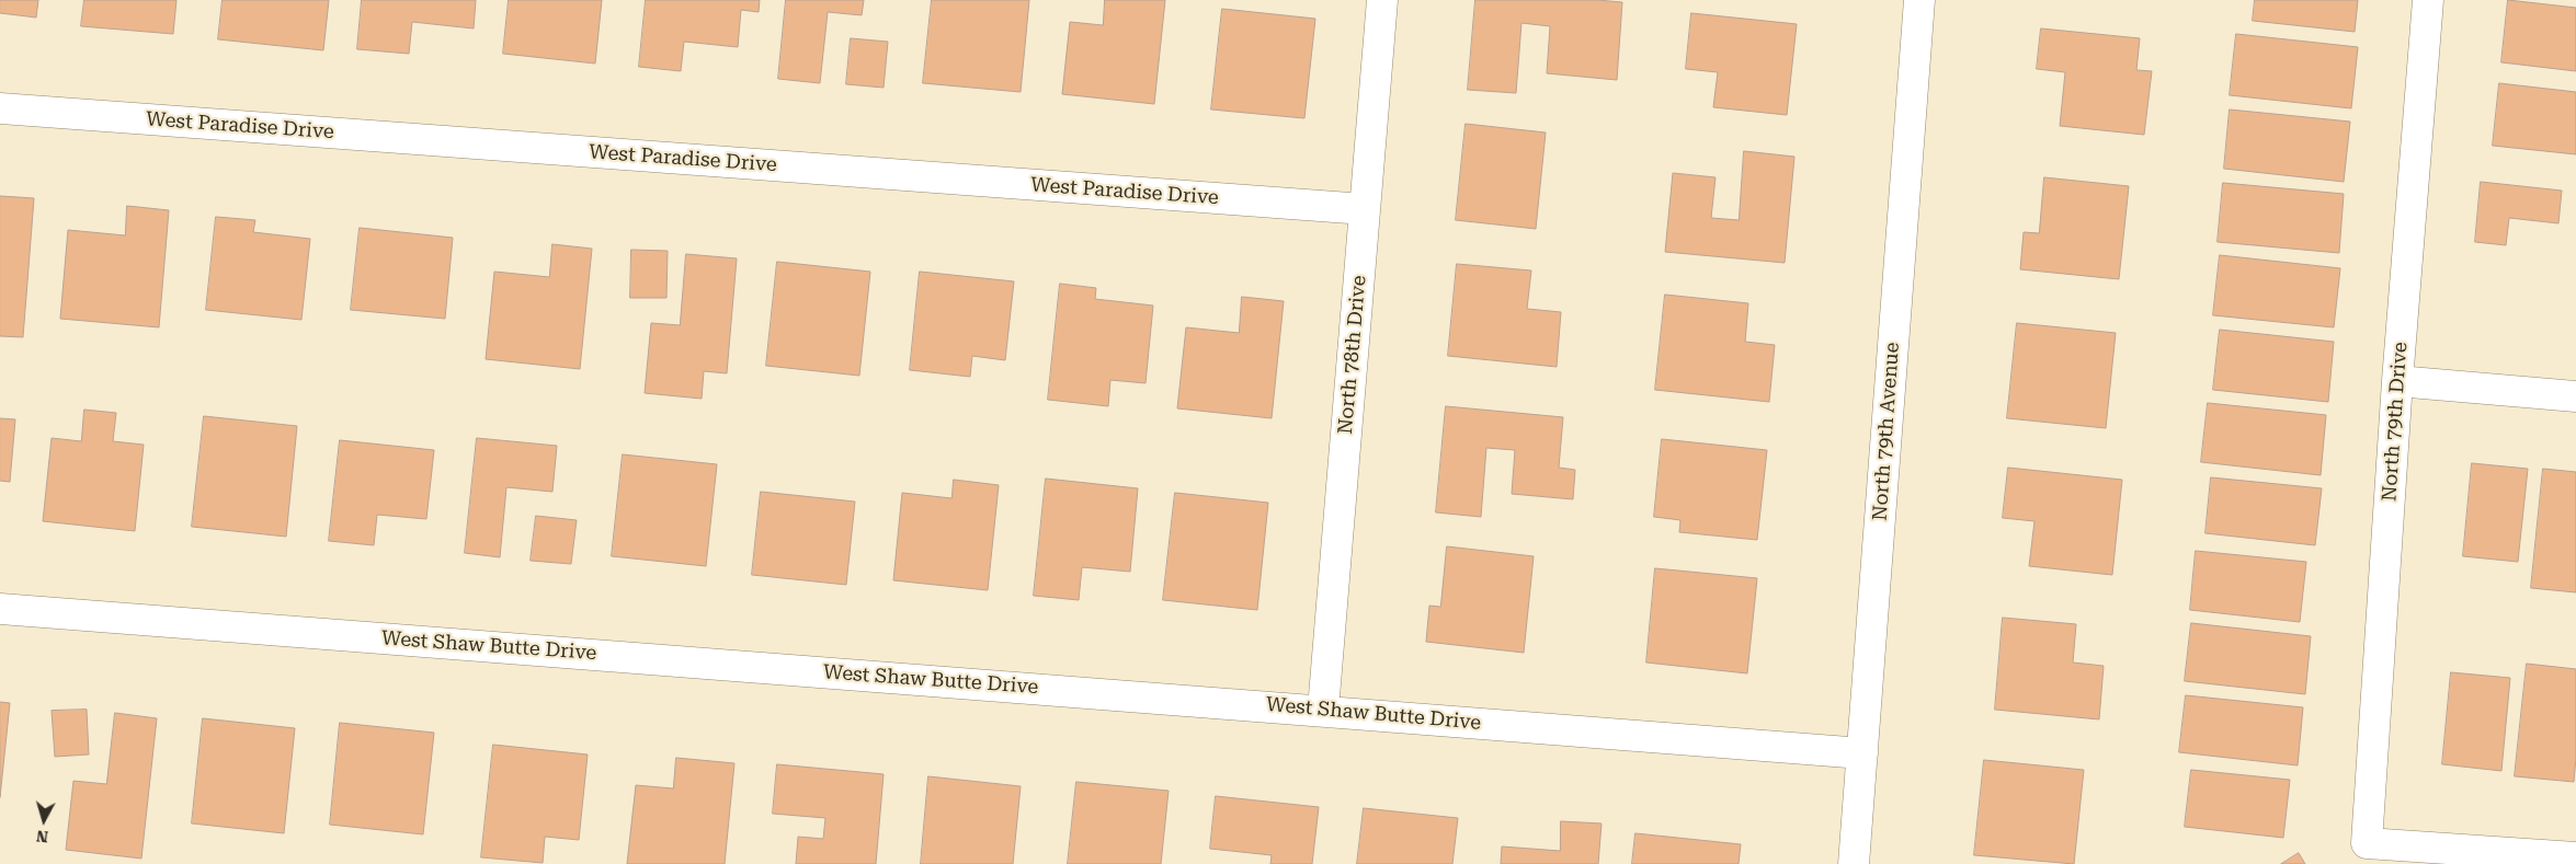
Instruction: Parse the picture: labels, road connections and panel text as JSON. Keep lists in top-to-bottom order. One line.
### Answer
{"streets":{"street":["West Paradise Drive","North 78th Drive","North 79th Drive","North 79th Avenue","West Shaw Butte Drive"]},"crossings":[["West Paradise Drive","North 78th Drive"],["North 78th Drive","West Shaw Butte Drive"],["North 79th Avenue","West Shaw Butte Drive"]],"north":"bottom"}
